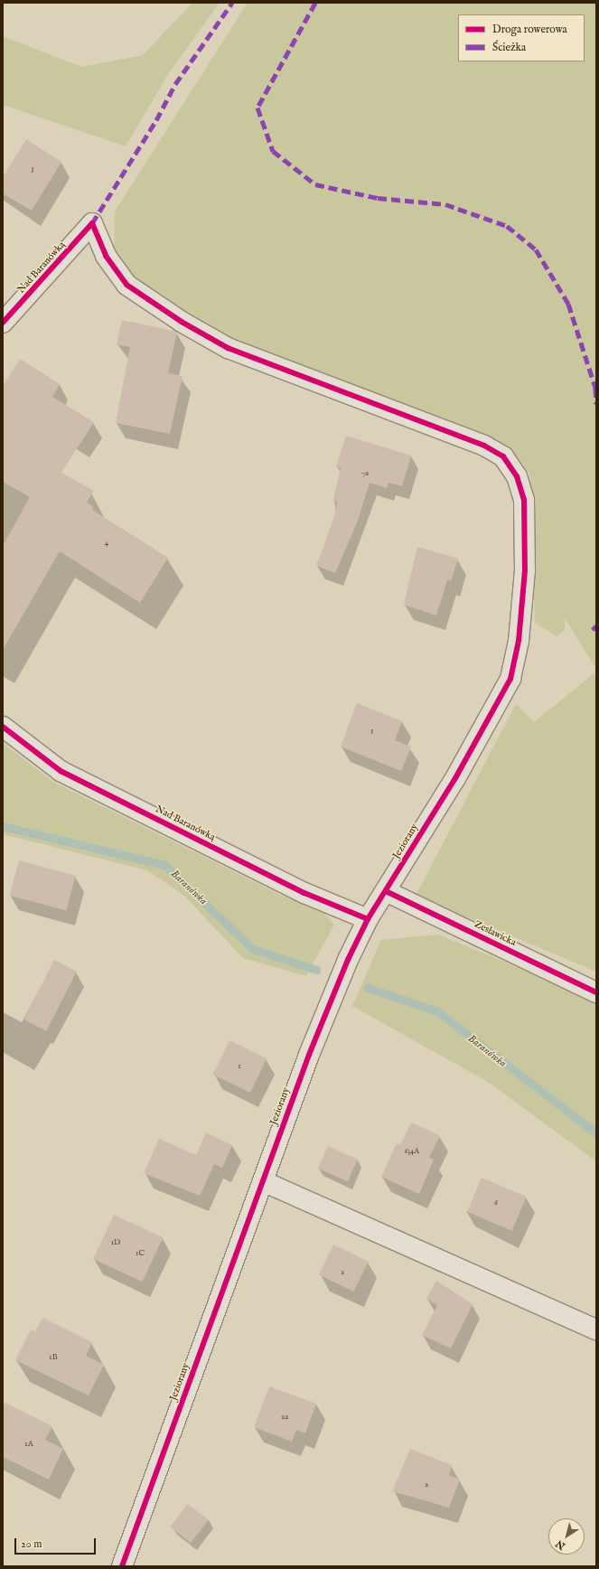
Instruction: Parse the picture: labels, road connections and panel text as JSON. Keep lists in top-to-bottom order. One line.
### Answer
{"streets":{"street":["Nad Baranówką","Jeziorany","Zesławicka"]},"crossings":[["Nad Baranówką","Jeziorany"],["Jeziorany","Zesławicka"]],"water":["Baranówka"],"house_numbers":["3","7a","4","5","1","6;4A","6","1D","1C","2","1B","2a","1A","2"],"legend":["Droga rowerowa","Ścieżka"],"scale_bar":"20 m","north":"bottom left"}
